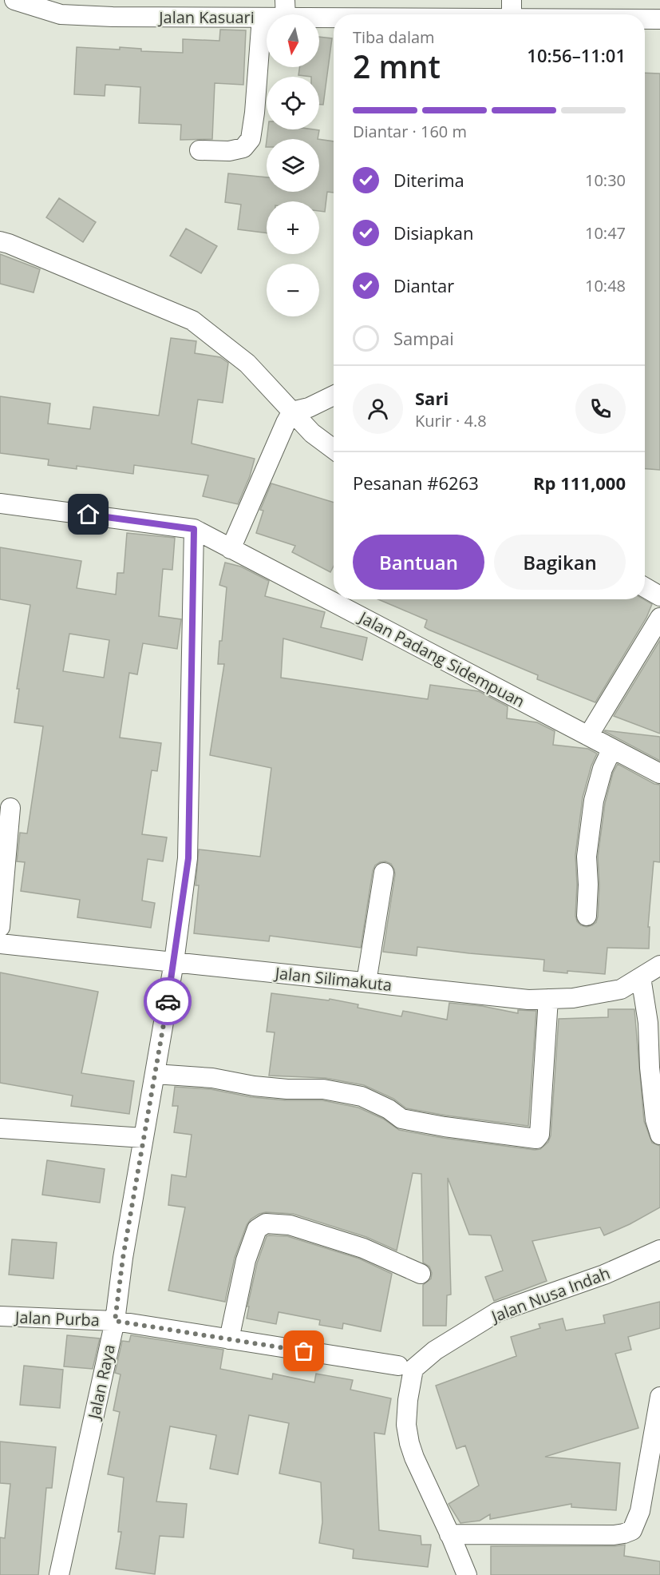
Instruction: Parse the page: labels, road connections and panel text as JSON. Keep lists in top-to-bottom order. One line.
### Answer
{"streets":{"street":["Jalan Kasuari","Jalan Padang Sidempuan","Jalan Silimakuta","Jalan Nusa Indah","Jalan Purba","Jalan Raya"]},"crossings":[["Jalan Padang Sidempuan","Jalan Raya"],["Jalan Silimakuta","Jalan Raya"],["Jalan Purba","Jalan Raya"]],"north":"bottom","page":{"map_buttons":["+","−"],"heading":["2 mnt","Tiba dalam","10:56–11:01"],"panel":["Sari","Kurir · 4.8","Pesanan #6263","Rp 111,000"],"bar":"Diantar · 160 m","list":[["Diterima","10:30"],["Disiapkan","10:47"],["Diantar","10:48"],"Sampai"],"buttons":["Bantuan","Bagikan"]}}
